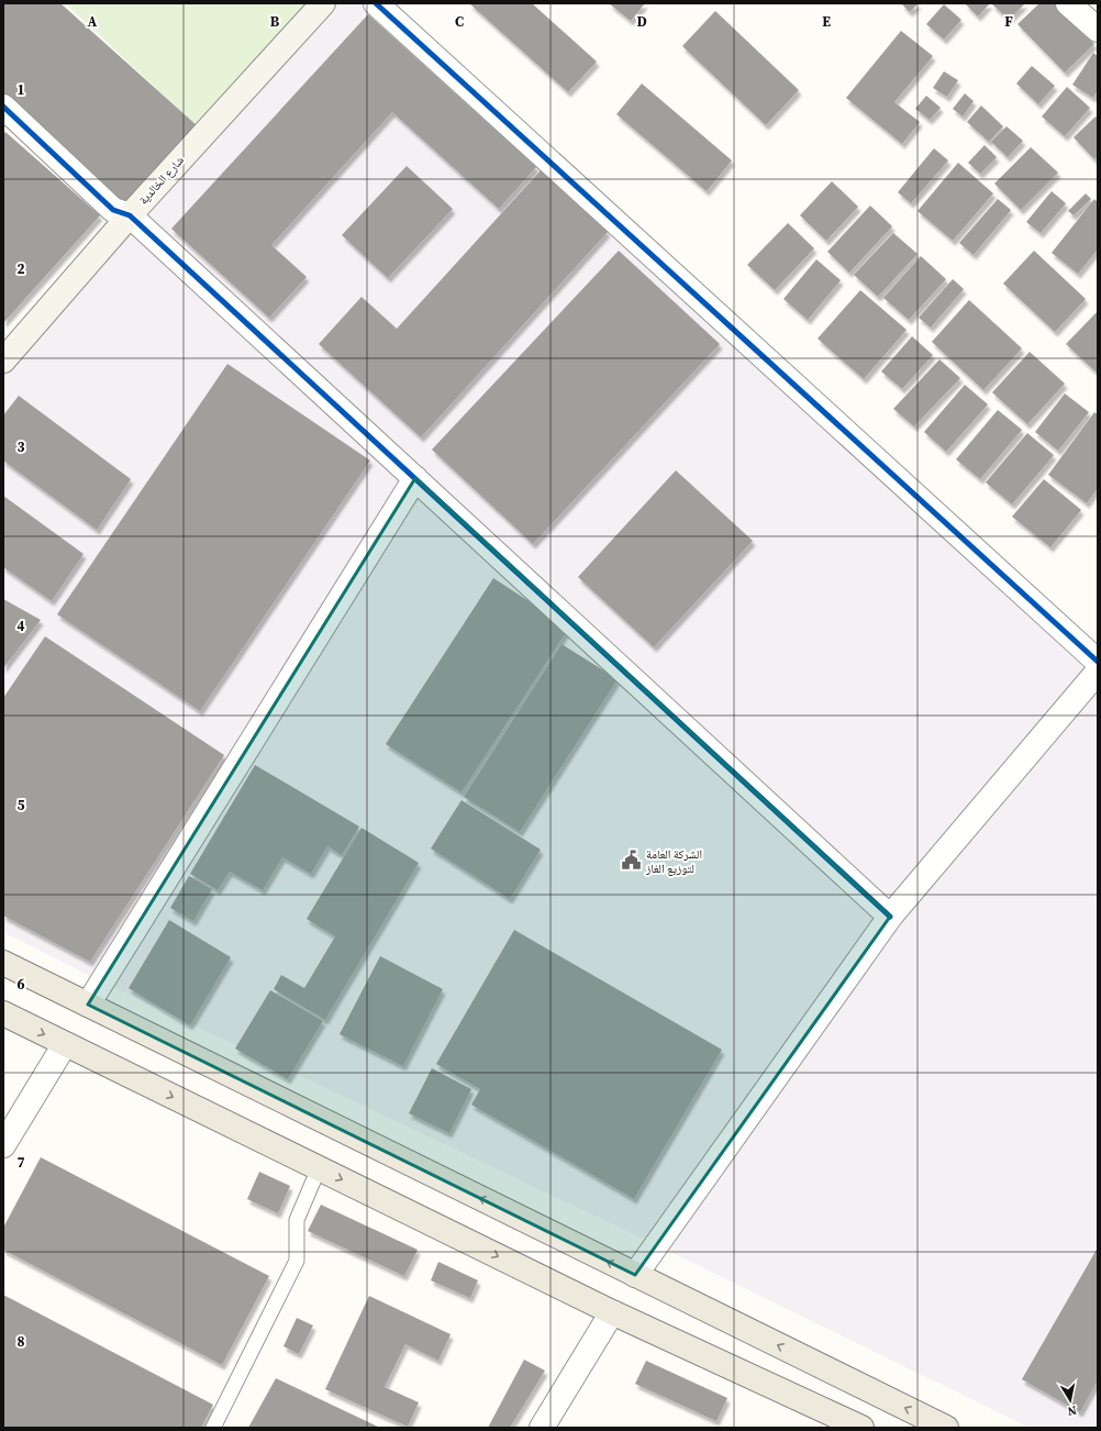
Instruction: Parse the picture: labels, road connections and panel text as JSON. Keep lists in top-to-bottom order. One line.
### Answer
{"streets":{"main road":["شارع الخالدية"]},"places":{"public building":["الشركة العامة لتوزيع الغاز"]},"north":"bottom","grid":{"columns":["A","B","C","D","E","F"],"rows":["1","2","3","4","5","6","7","8"]}}
